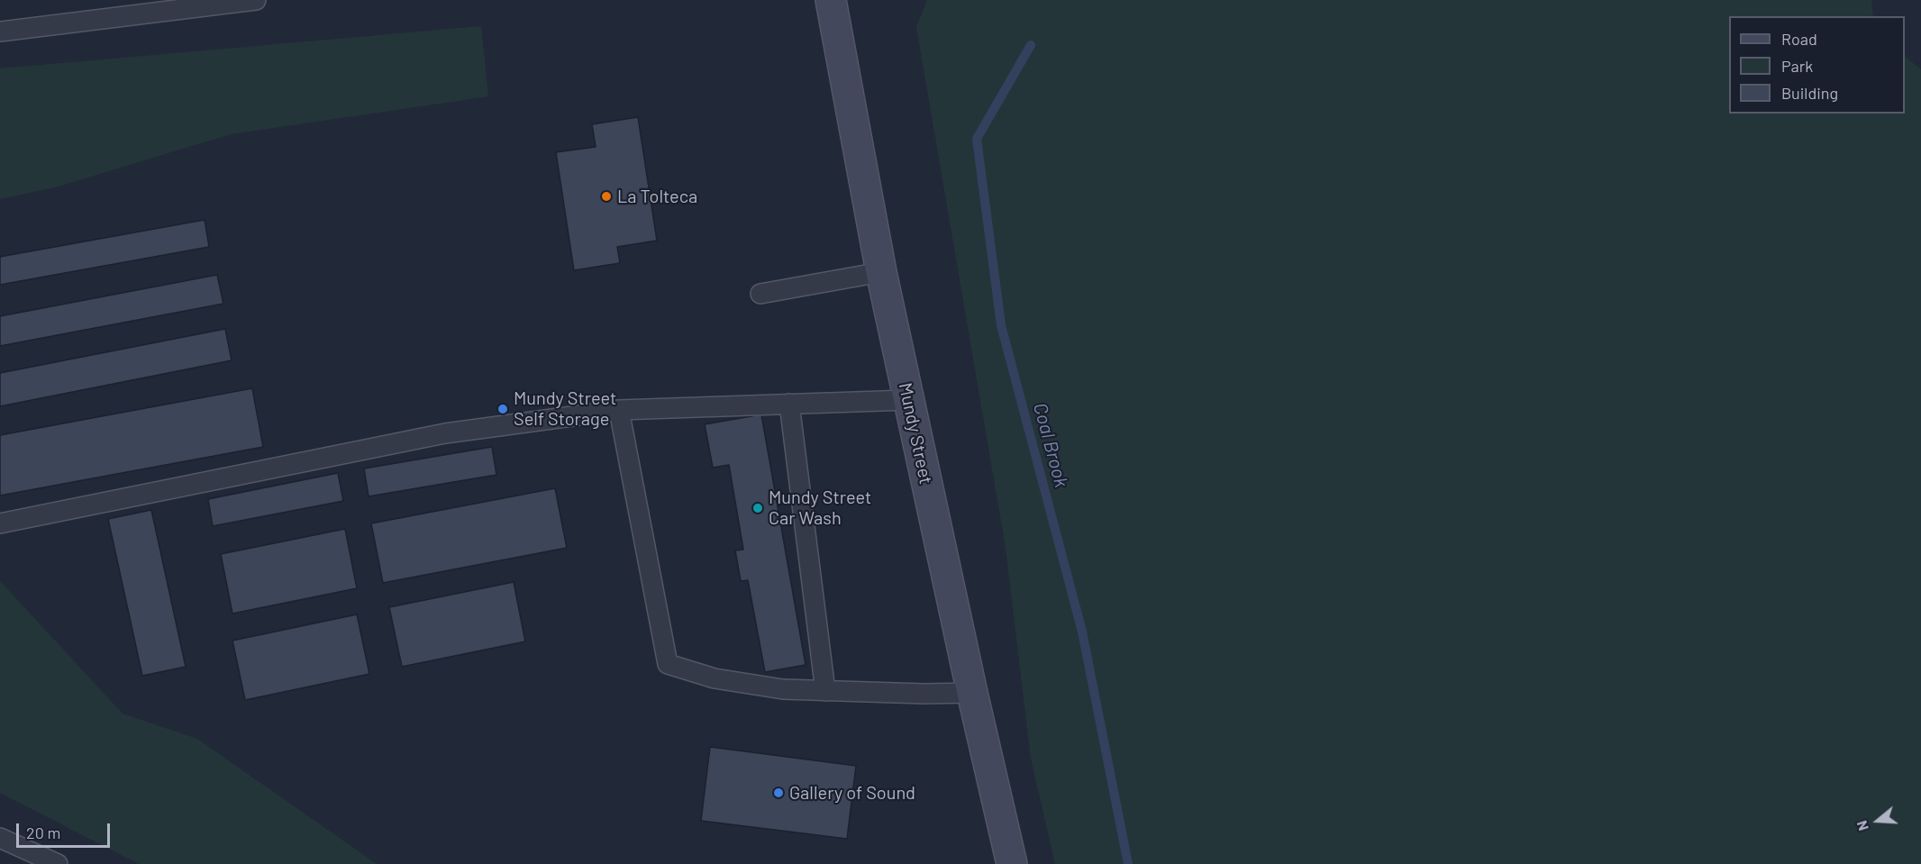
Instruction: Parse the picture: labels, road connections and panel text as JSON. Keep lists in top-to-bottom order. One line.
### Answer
{"streets":{"main road":["Mundy Street"]},"water":["Coal Brook"],"places":["La Tolteca","Mundy Street Self Storage","Mundy Street Car Wash","Gallery of Sound"],"legend":["Road","Park","Building"],"scale_bar":"20 m","north":"left"}
